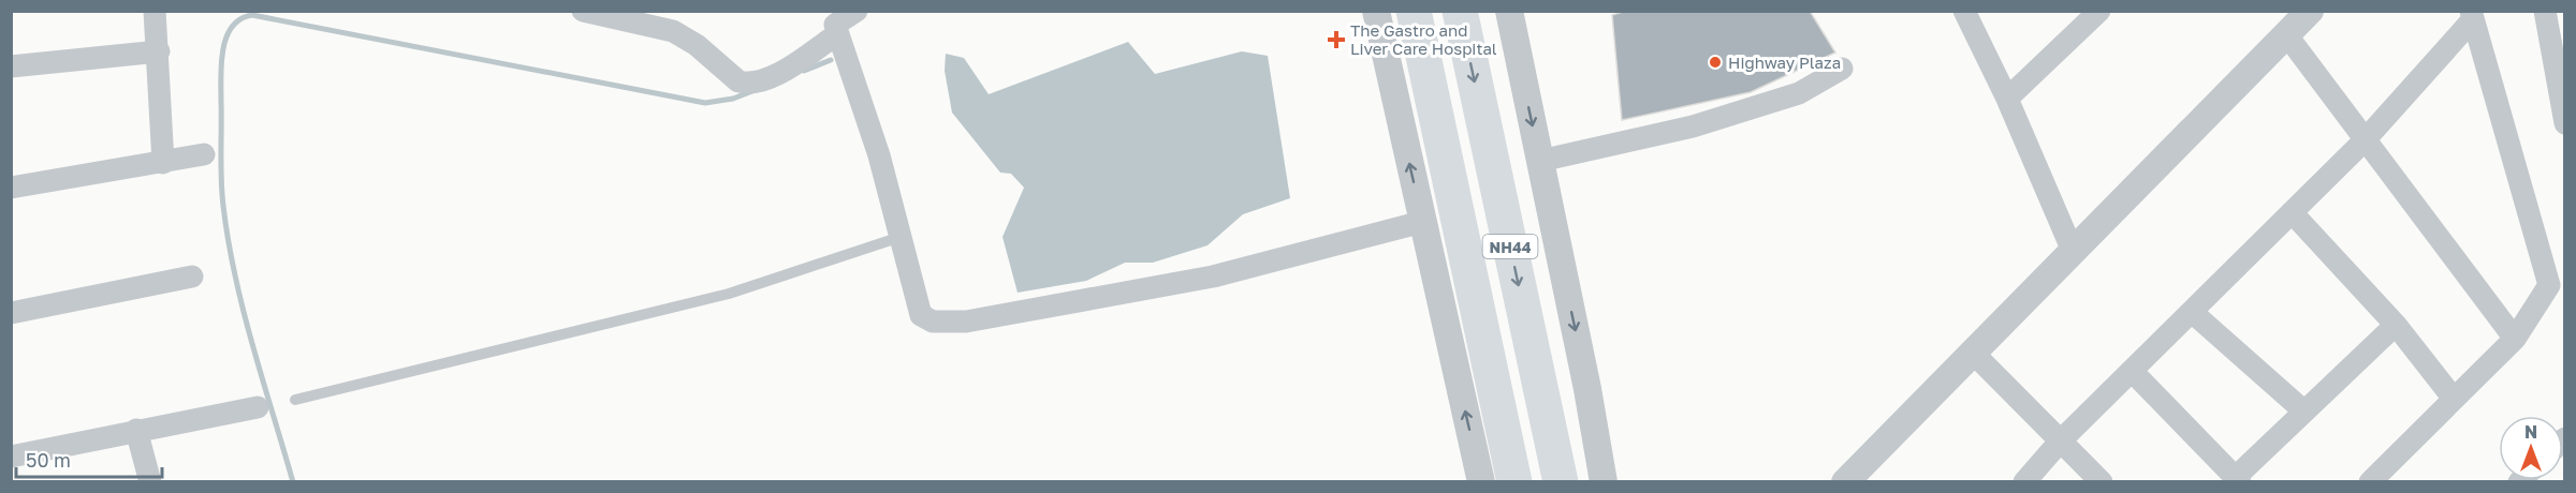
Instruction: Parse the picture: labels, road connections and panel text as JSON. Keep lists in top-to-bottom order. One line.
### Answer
{"streets":{"highway":["NH44"]},"places":{"health":["The Gastro and Liver Care Hospital"],"other":["Highway Plaza"]},"scale_bar":"50 m","north":"top"}
